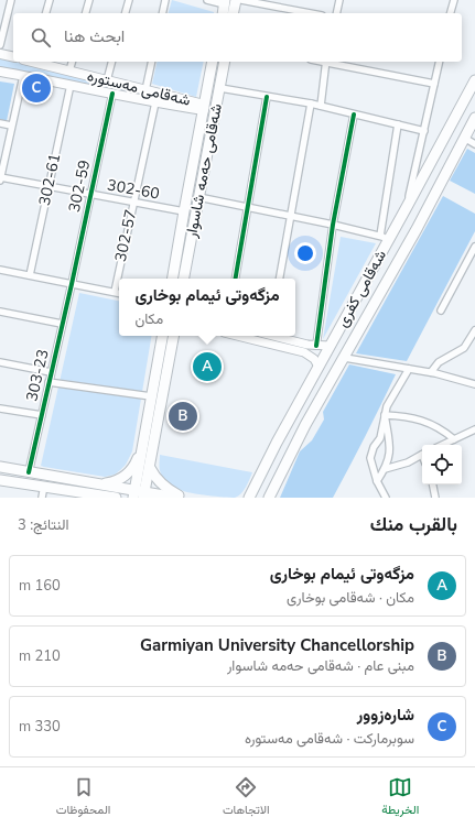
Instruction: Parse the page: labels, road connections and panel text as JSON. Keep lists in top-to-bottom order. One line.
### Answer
{"streets":{"main road":["شەقامی مەستورە","شەقامی حەمە شاسوار","شەقامی کفری"],"street":["302-61","302-59","302-60","302-57","303-23"]},"crossings":[["شەقامی مەستورە","شەقامی حەمە شاسوار"],["شەقامی مەستورە","302-61"],["شەقامی مەستورە","302-59"],["شەقامی مەستورە","302-57"],["شەقامی حەمە شاسوار","302-60"],["302-61","302-60"],["302-59","302-60"],["302-59","303-23"],["302-60","302-57"]],"page":{"search":"ابحث هنا","pins":["C","A","B"],"popup":["مزگەوتی ئیمام بوخاری","مكان"],"heading":["بالقرب منك","النتائج: 3"],"list":[{"mark":"A","name":"مزگەوتی ئیمام بوخاری","note":"مكان · شەقامی بوخاری","value":"160 m"},{"mark":"B","name":"Garmiyan University Chancellorship","note":"مبنى عام · شەقامی حەمە شاسوار","value":"210 m"},{"mark":"C","name":"شارەزوور","note":"سوبرماركت · شەقامی مەستورە","value":"330 m"}],"nav":["الخريطة","الاتجاهات","المحفوظات"]}}
